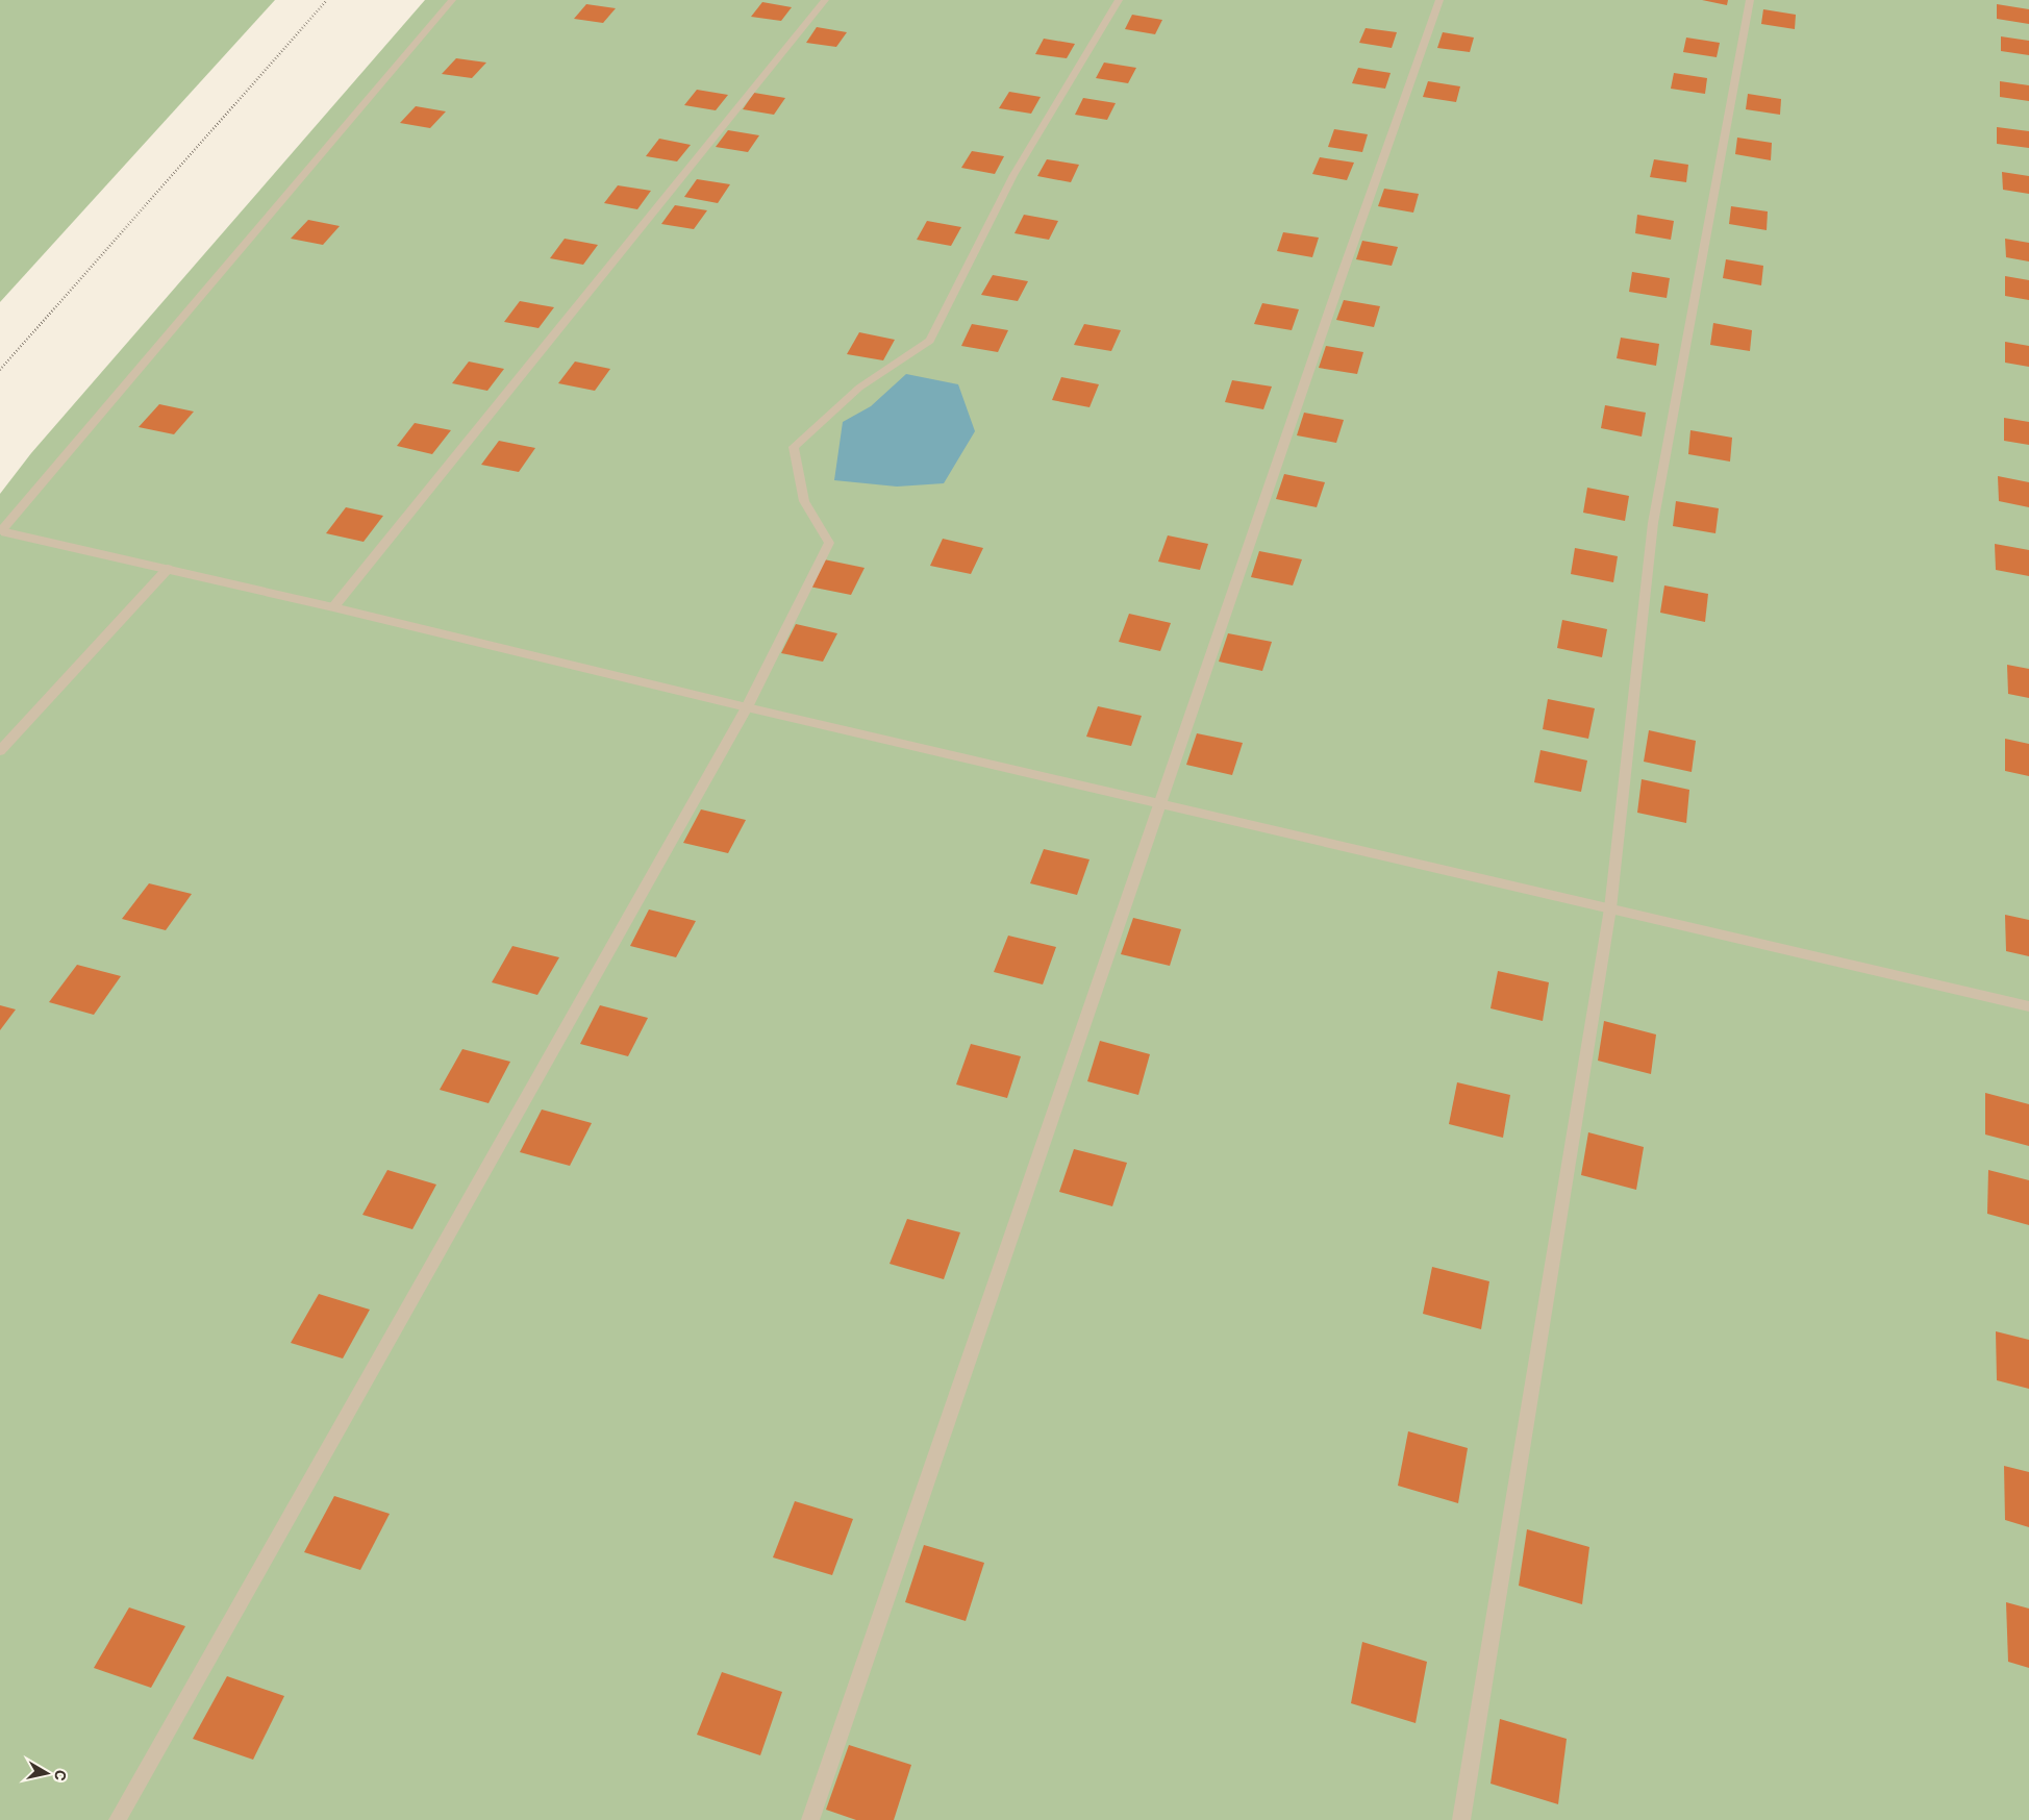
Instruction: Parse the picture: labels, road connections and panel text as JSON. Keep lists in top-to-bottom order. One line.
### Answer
{"north":"right"}
